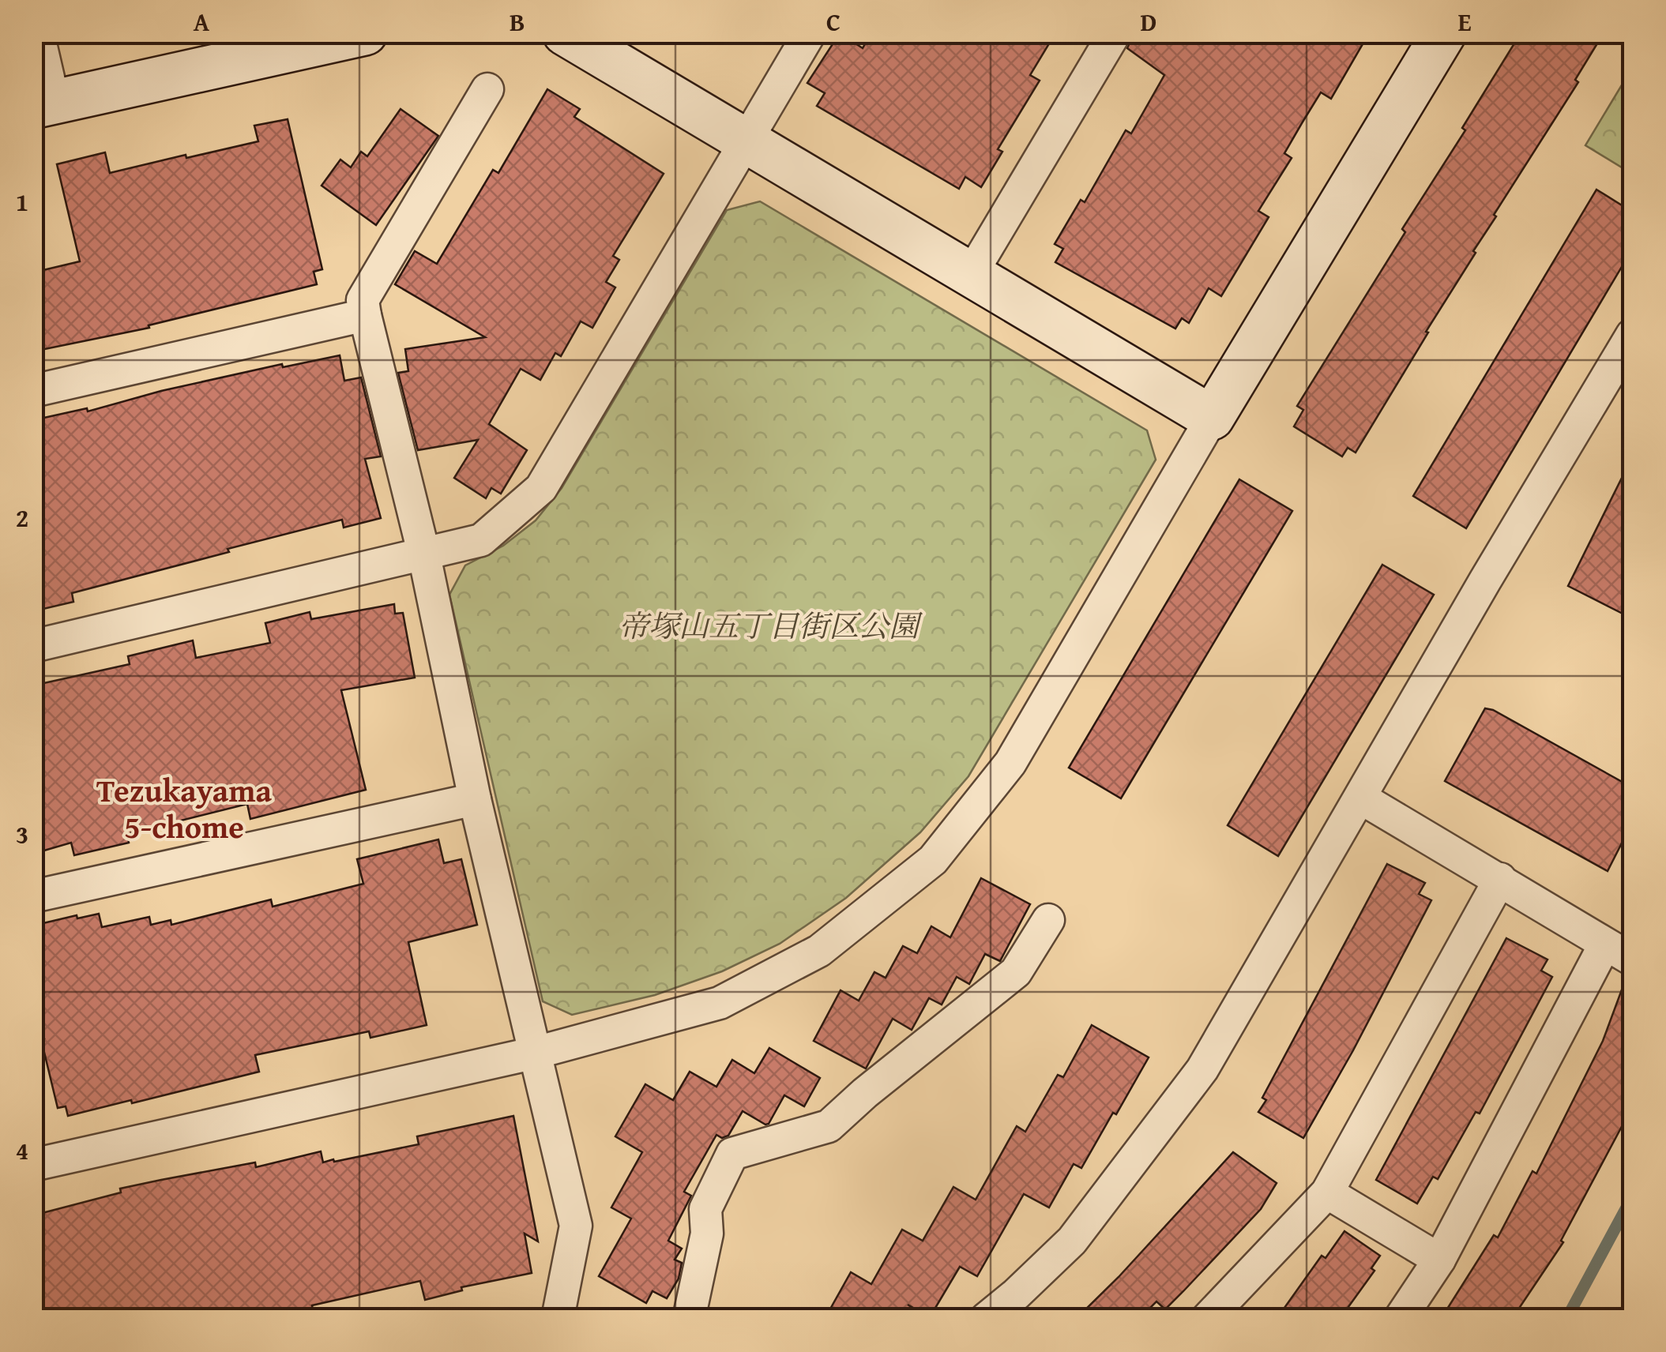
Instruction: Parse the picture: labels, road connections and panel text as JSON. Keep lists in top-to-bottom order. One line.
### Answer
{"districts":["Tezukayama 5-chome"],"parks":["帝塚山五丁目街区公園"],"grid":{"columns":["A","B","C","D","E"],"rows":["1","2","3","4"]}}
